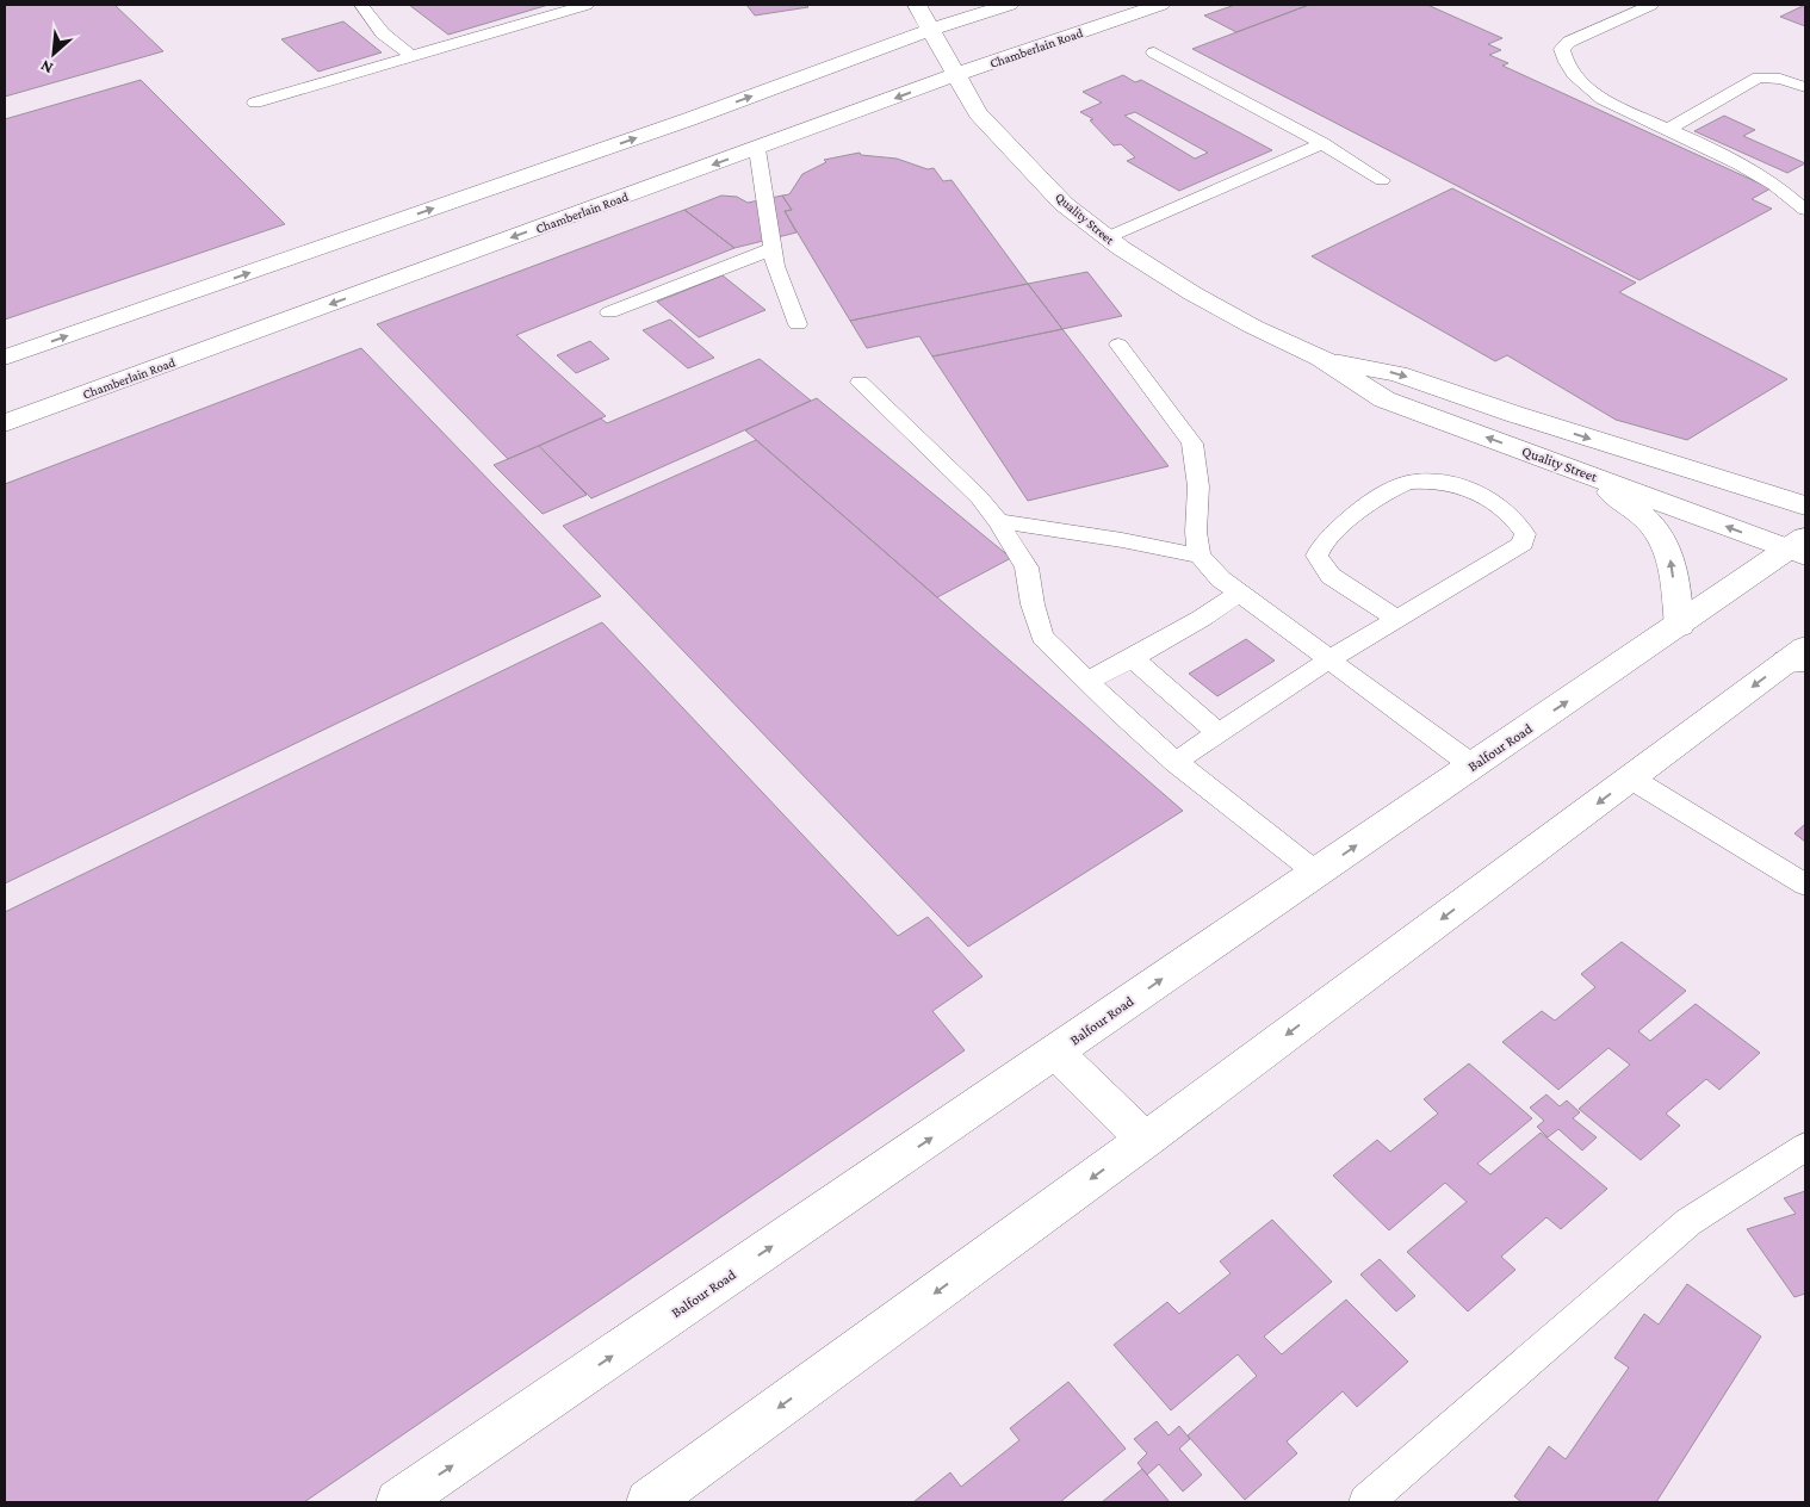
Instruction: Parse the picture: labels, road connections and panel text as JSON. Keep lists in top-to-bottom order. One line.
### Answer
{"streets":{"street":["Chamberlain Road","Quality Street","Balfour Road"]},"crossings":[["Chamberlain Road","Quality Street"],["Quality Street","Balfour Road"]],"north":"bottom left"}
